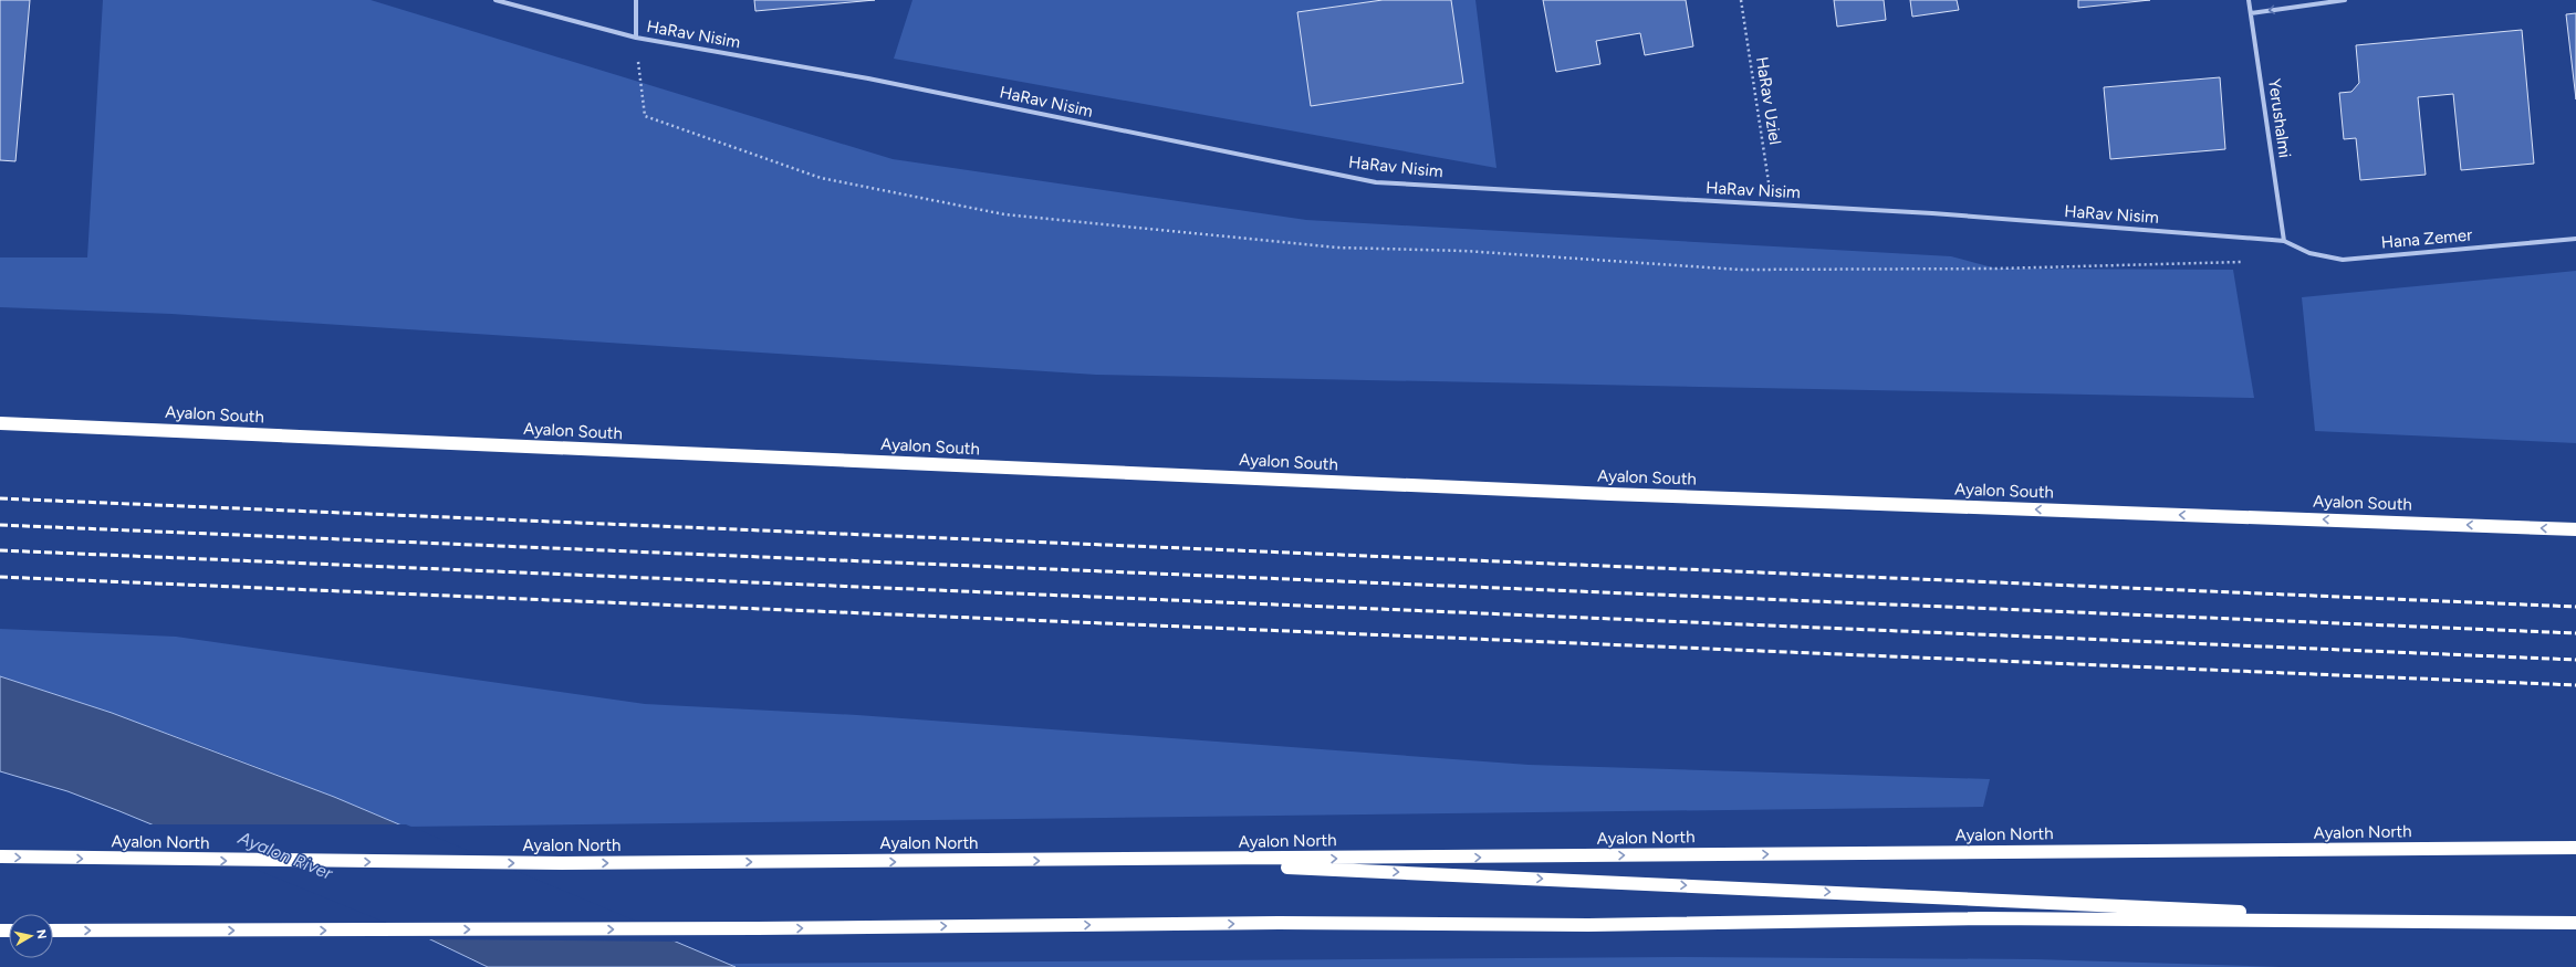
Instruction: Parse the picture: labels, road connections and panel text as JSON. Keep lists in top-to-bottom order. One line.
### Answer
{"streets":{"highway":["Ayalon South","Ayalon North"],"street":["HaRav Nisim","Yerushalmi","Hana Zemer"],"path":["HaRav Uziel"]},"crossings":[["HaRav Nisim","HaRav Uziel"],["HaRav Nisim","Yerushalmi"],["HaRav Nisim","Hana Zemer"],["Yerushalmi","Hana Zemer"]],"one_way":["Ayalon South"],"water":["Ayalon River"],"north":"right"}
